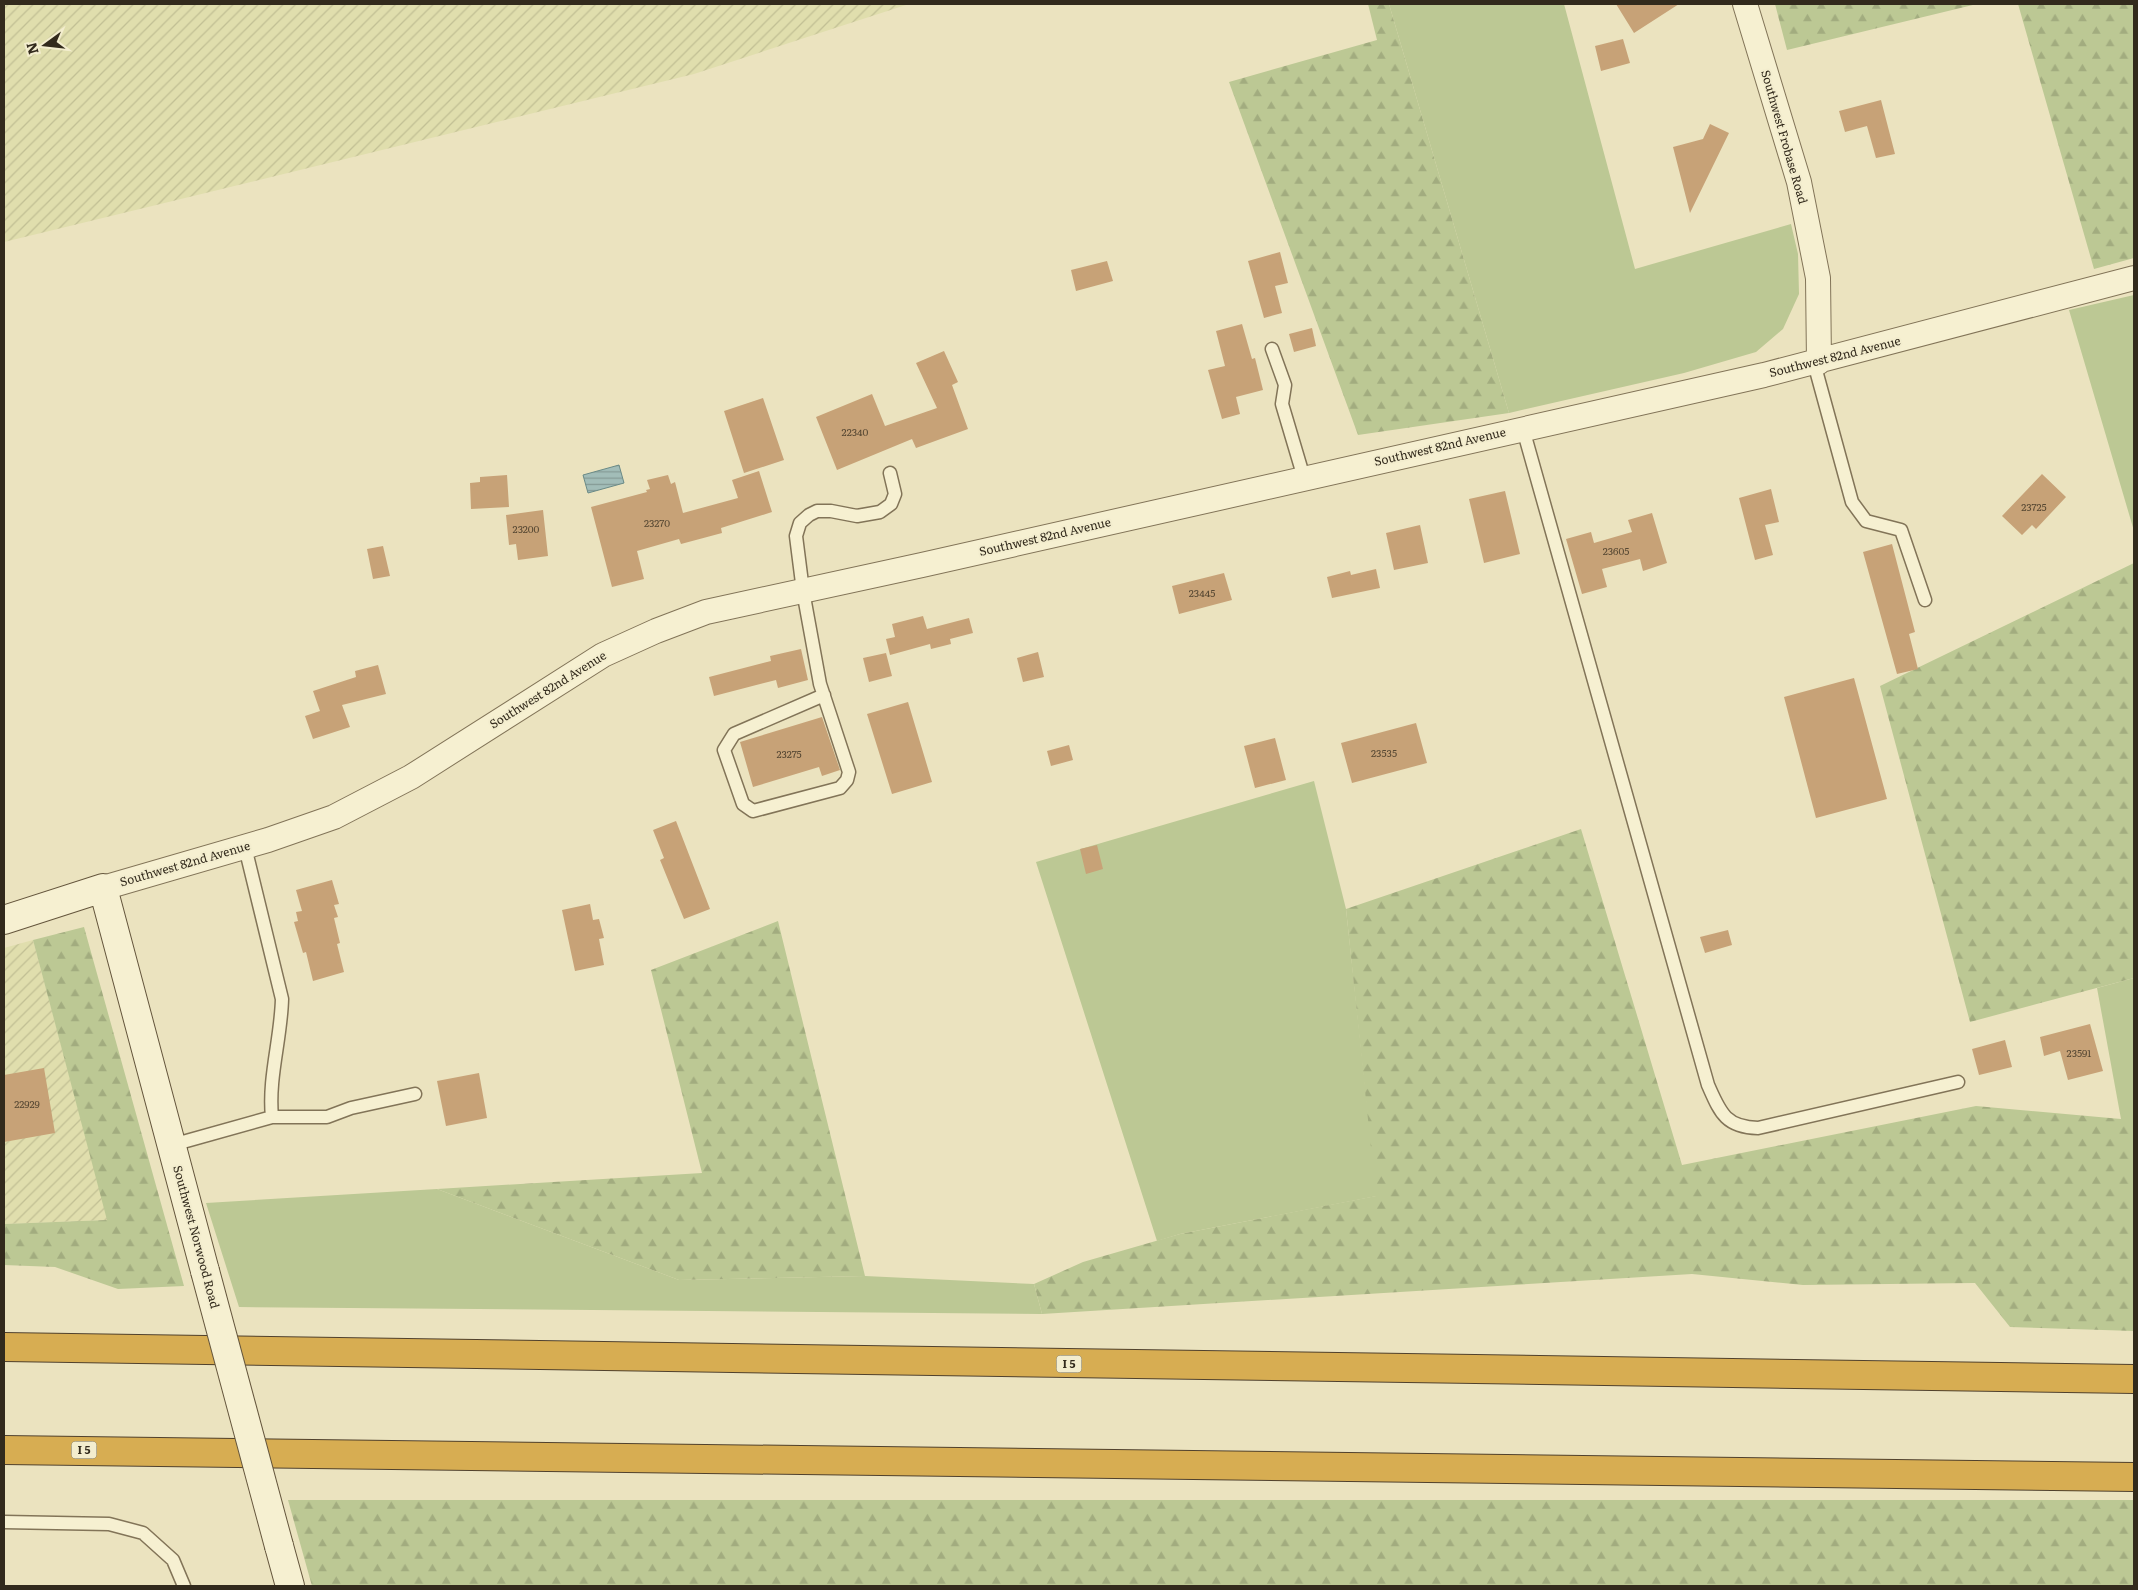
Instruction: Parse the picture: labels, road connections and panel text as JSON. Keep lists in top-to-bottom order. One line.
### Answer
{"streets":{"highway":["I 5"],"street":["Southwest Frobase Road","Southwest 82nd Avenue","Southwest Norwood Road"]},"crossings":[["Southwest Frobase Road","Southwest 82nd Avenue"],["Southwest 82nd Avenue","Southwest Norwood Road"]],"house_numbers":["22340","23725","23270","23200","23605","23445","23535","23275","23591","22929"],"north":"left"}
